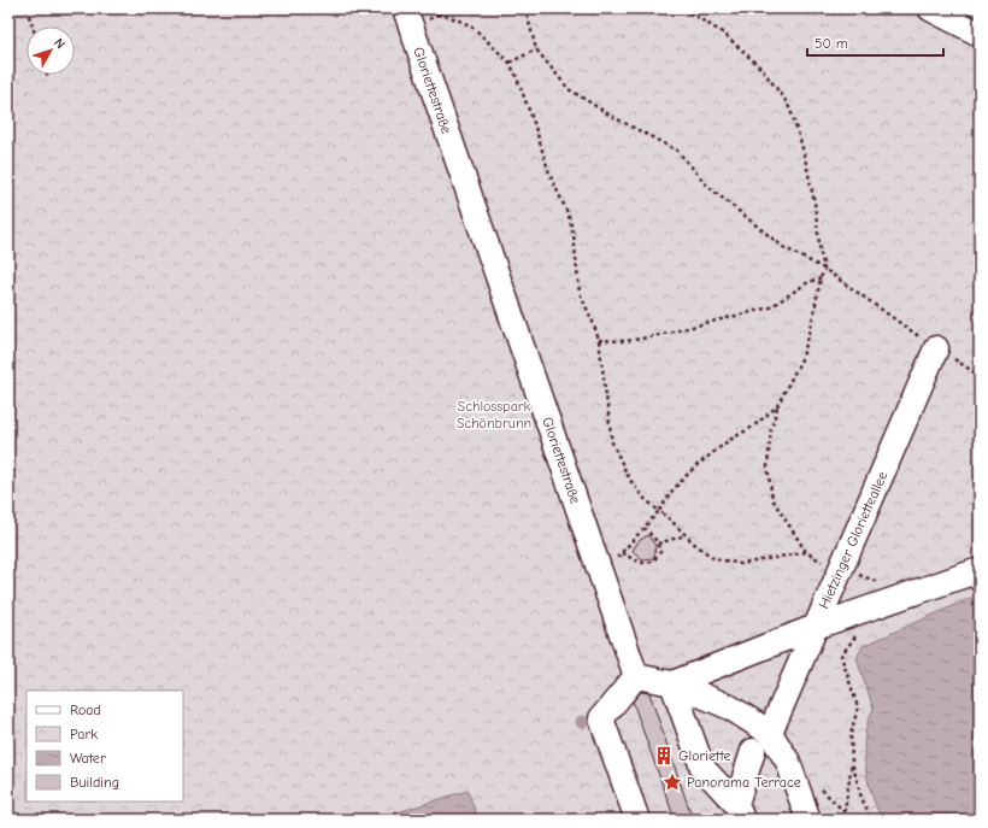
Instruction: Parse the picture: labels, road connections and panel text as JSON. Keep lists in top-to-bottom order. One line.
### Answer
{"streets":{"street":["Gloriettestraße","Hietzinger Glorietteallee"]},"parks":["Schlosspark Schönbrunn"],"places":{"building":["Gloriette"],"place":["Panorama Terrace"]},"legend":["Road","Park","Water","Building"],"scale_bar":"50 m","north":"top right"}
